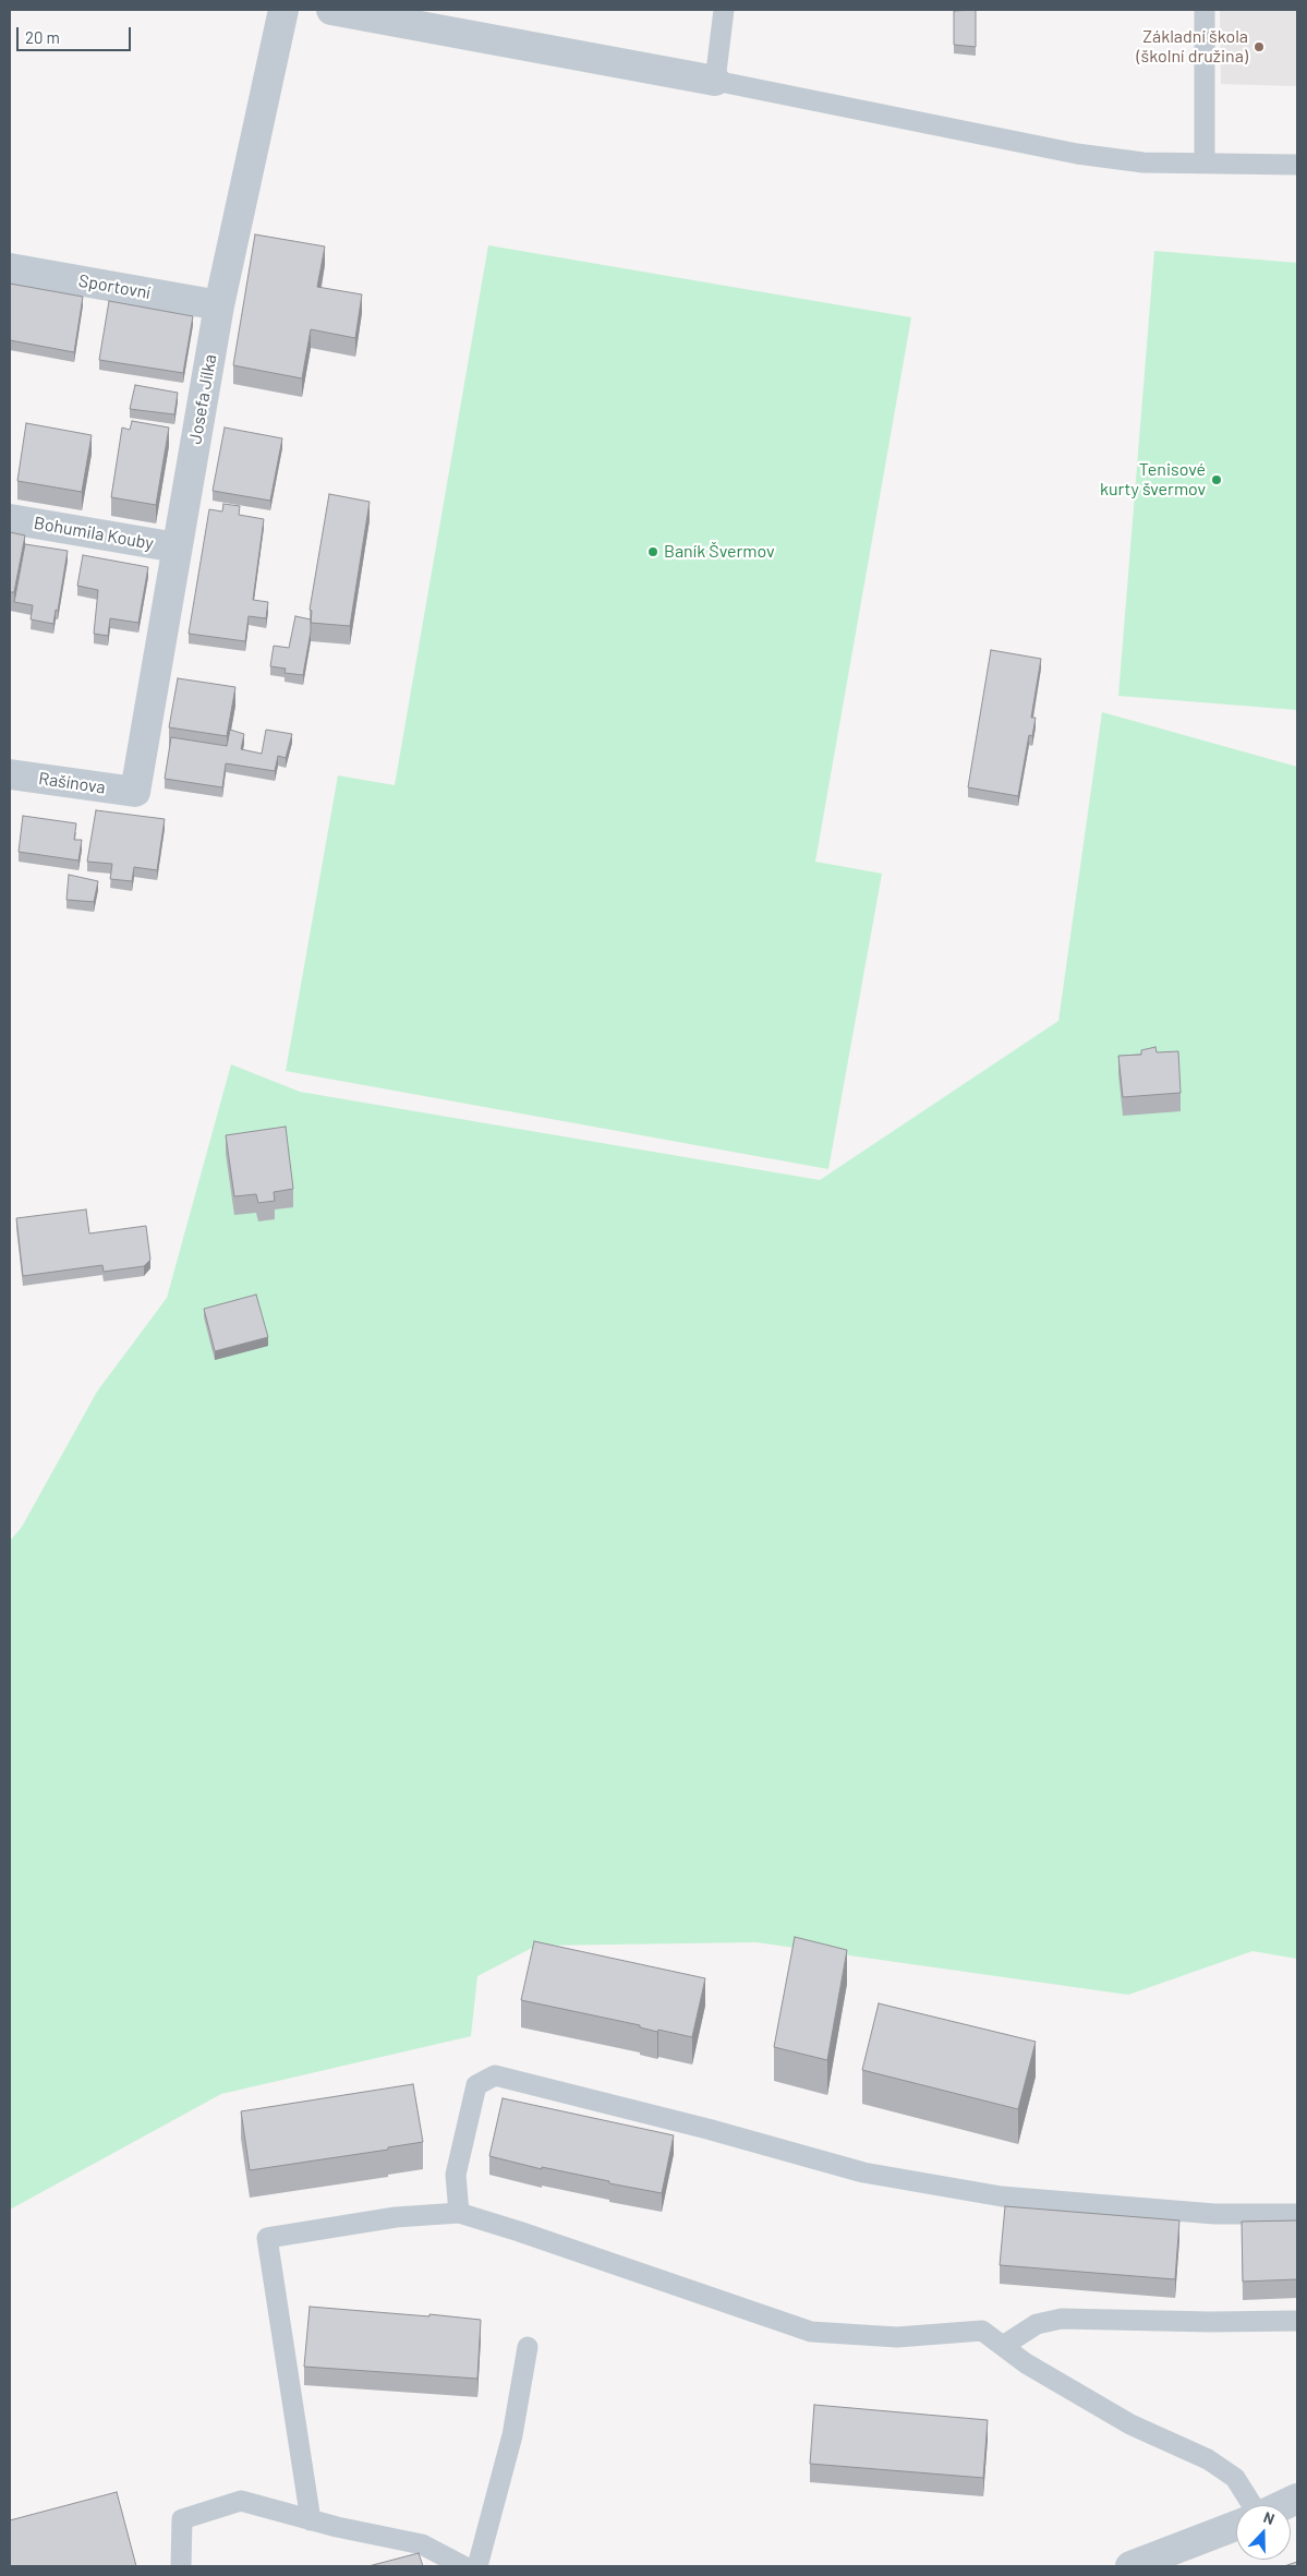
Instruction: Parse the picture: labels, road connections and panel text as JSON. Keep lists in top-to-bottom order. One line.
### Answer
{"streets":{"street":["Sportovní","Josefa Jílka","Bohumila Kouby","Rašínova"]},"crossings":[["Sportovní","Josefa Jílka"],["Josefa Jílka","Bohumila Kouby"],["Josefa Jílka","Rašínova"]],"places":["Základní škola (školní družina)","Tenisové kurty švermov","Baník Švermov"],"scale_bar":"20 m","north":"top"}
